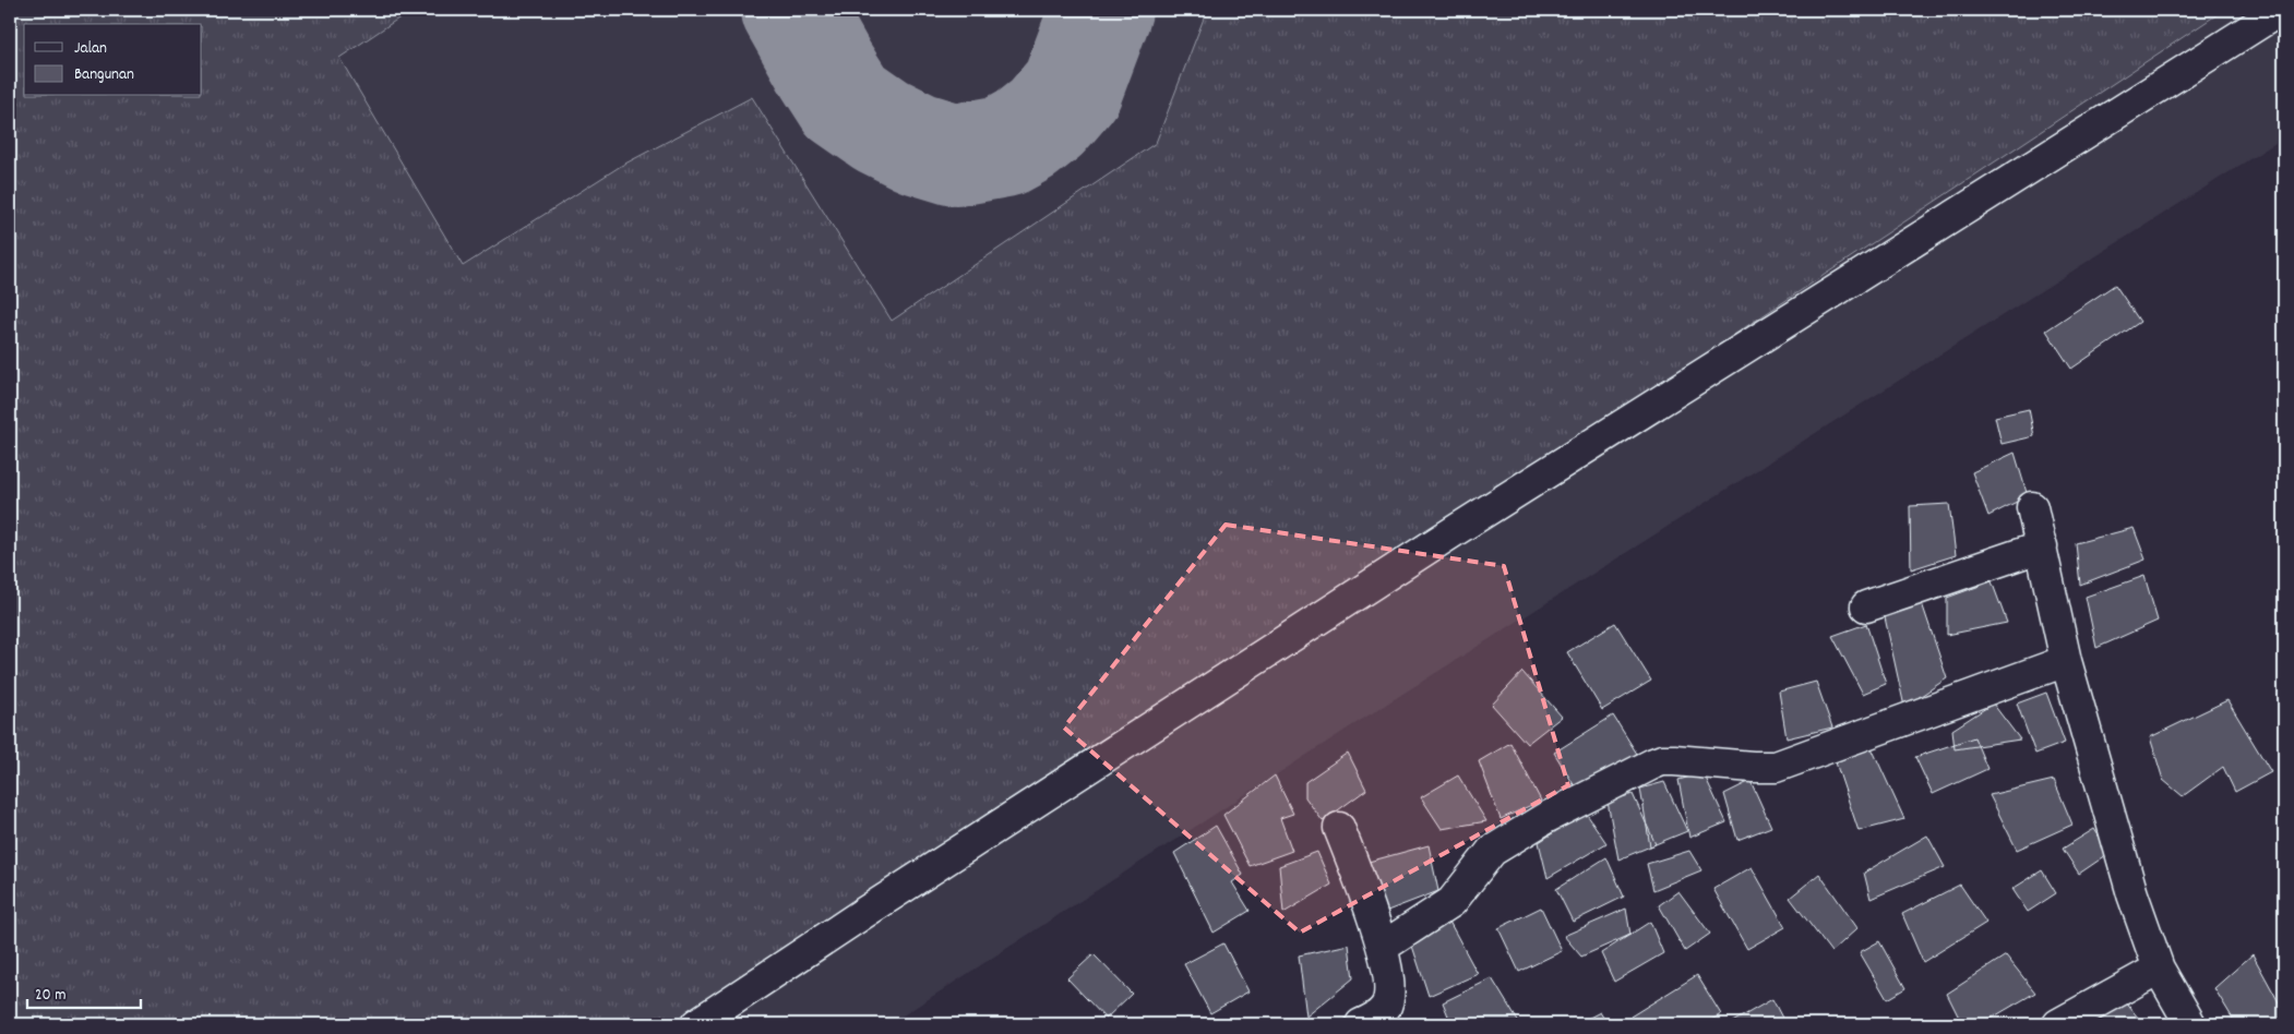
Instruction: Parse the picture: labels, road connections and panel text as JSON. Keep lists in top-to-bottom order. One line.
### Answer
{"legend":["Jalan","Bangunan"],"scale_bar":"20 m"}
